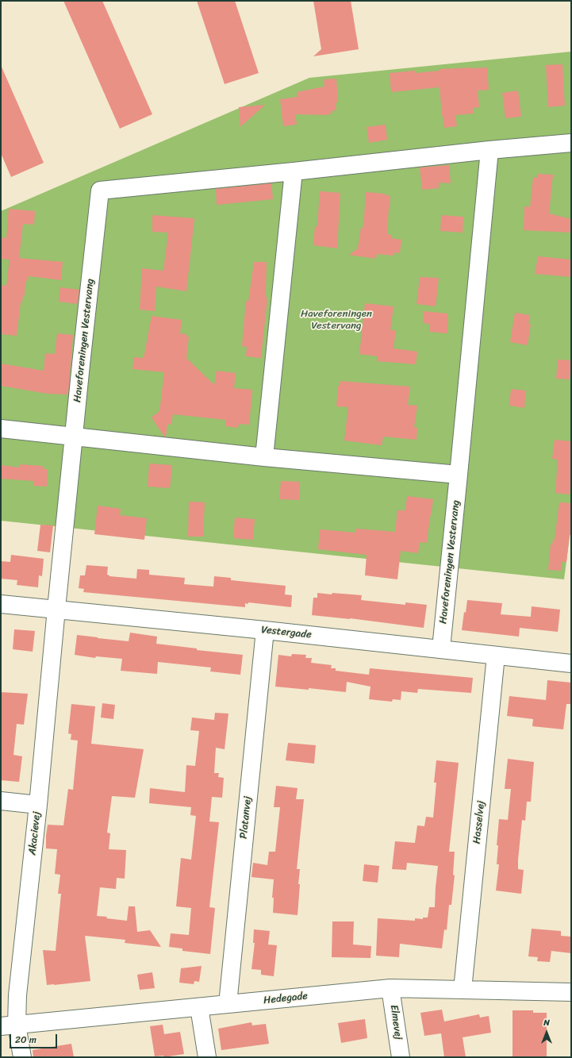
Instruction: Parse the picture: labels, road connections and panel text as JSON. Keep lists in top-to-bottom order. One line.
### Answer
{"streets":{"street":["Haveforeningen Vestervang","Vestergade","Platanvej","Hasselvej","Akacievej","Hedegade","Elmevej"]},"crossings":[["Haveforeningen Vestervang","Vestergade"],["Haveforeningen Vestervang","Akacievej"],["Vestergade","Platanvej"],["Vestergade","Hasselvej"],["Vestergade","Akacievej"],["Platanvej","Hedegade"],["Hasselvej","Hedegade"],["Akacievej","Hedegade"],["Hedegade","Elmevej"]],"parks":["Haveforeningen Vestervang"],"scale_bar":"20 m","north":"top"}
